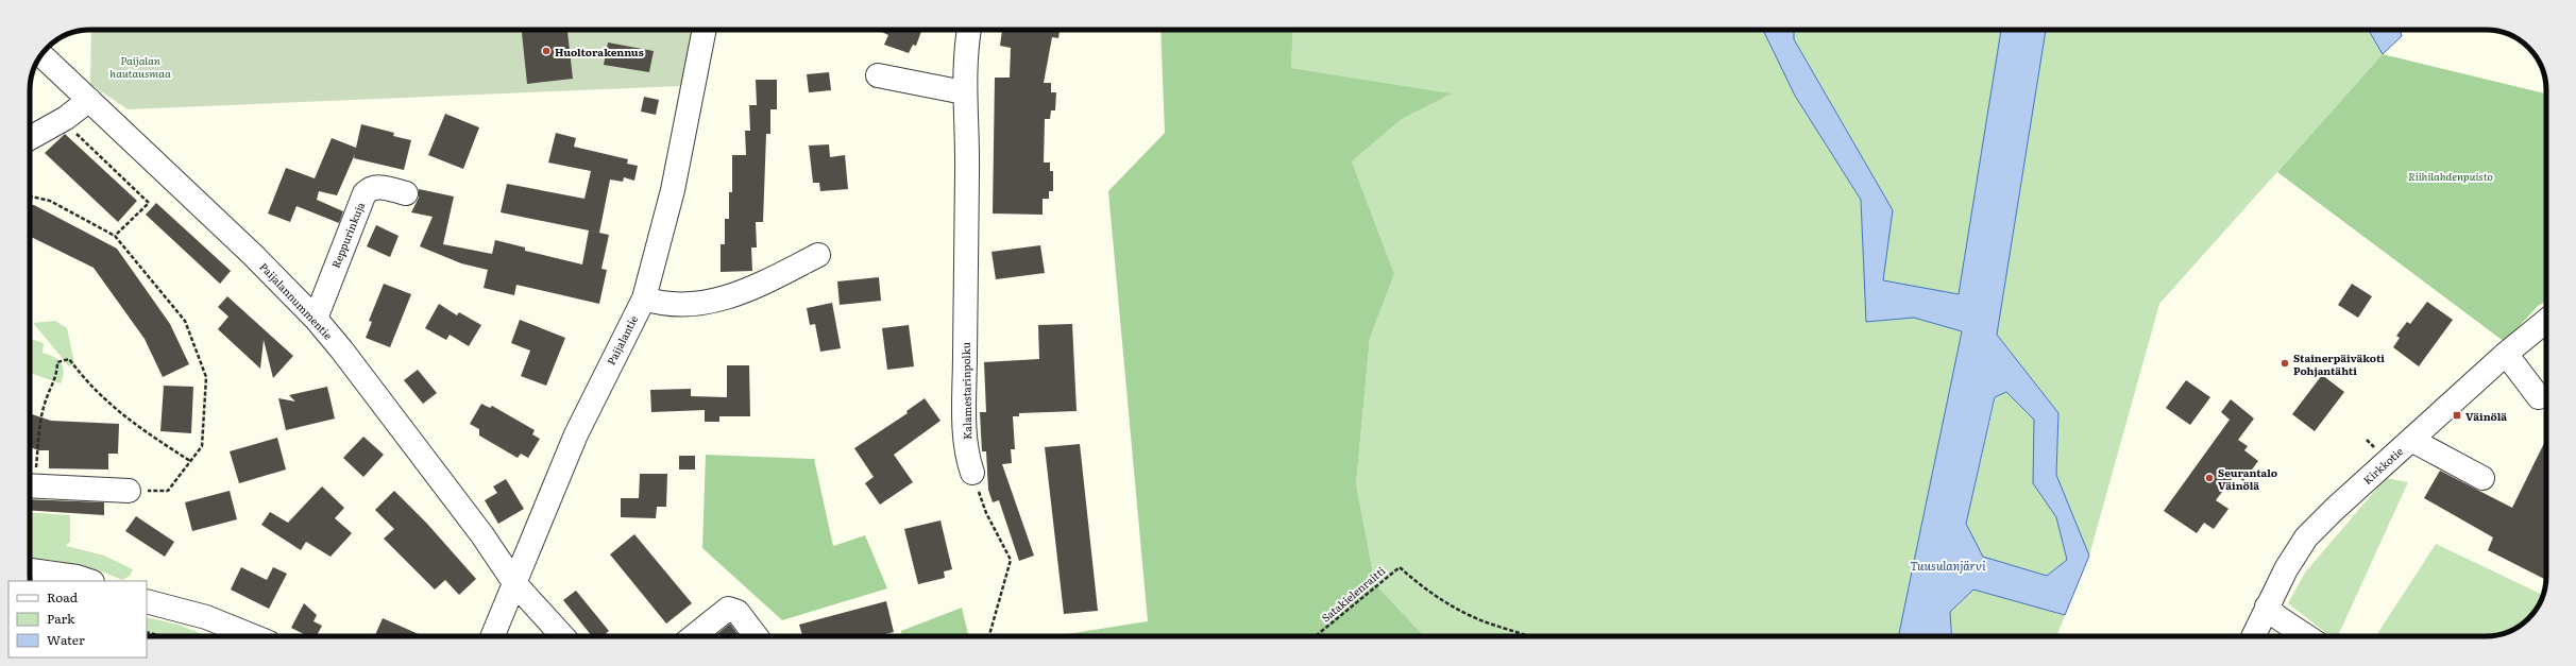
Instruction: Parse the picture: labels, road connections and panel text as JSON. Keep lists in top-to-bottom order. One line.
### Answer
{"streets":{"street":["Reppurinkuja","Paijalannummentie","Paijalantie","Kalamestarinpolku","Kirkkotie"],"path":["Satakielenraitti"]},"crossings":[["Reppurinkuja","Paijalannummentie"],["Paijalannummentie","Paijalantie"]],"water":["Tuusulanjärvi"],"parks":["Paijalan hautausmaa","Riihilahdenpuisto"],"places":{"other":["Huoltorakennus","Stainerpäiväkoti Pohjantähti","Seurantalo Väinölä"],"transit":["Väinölä"]},"legend":["Road","Park","Water"]}
